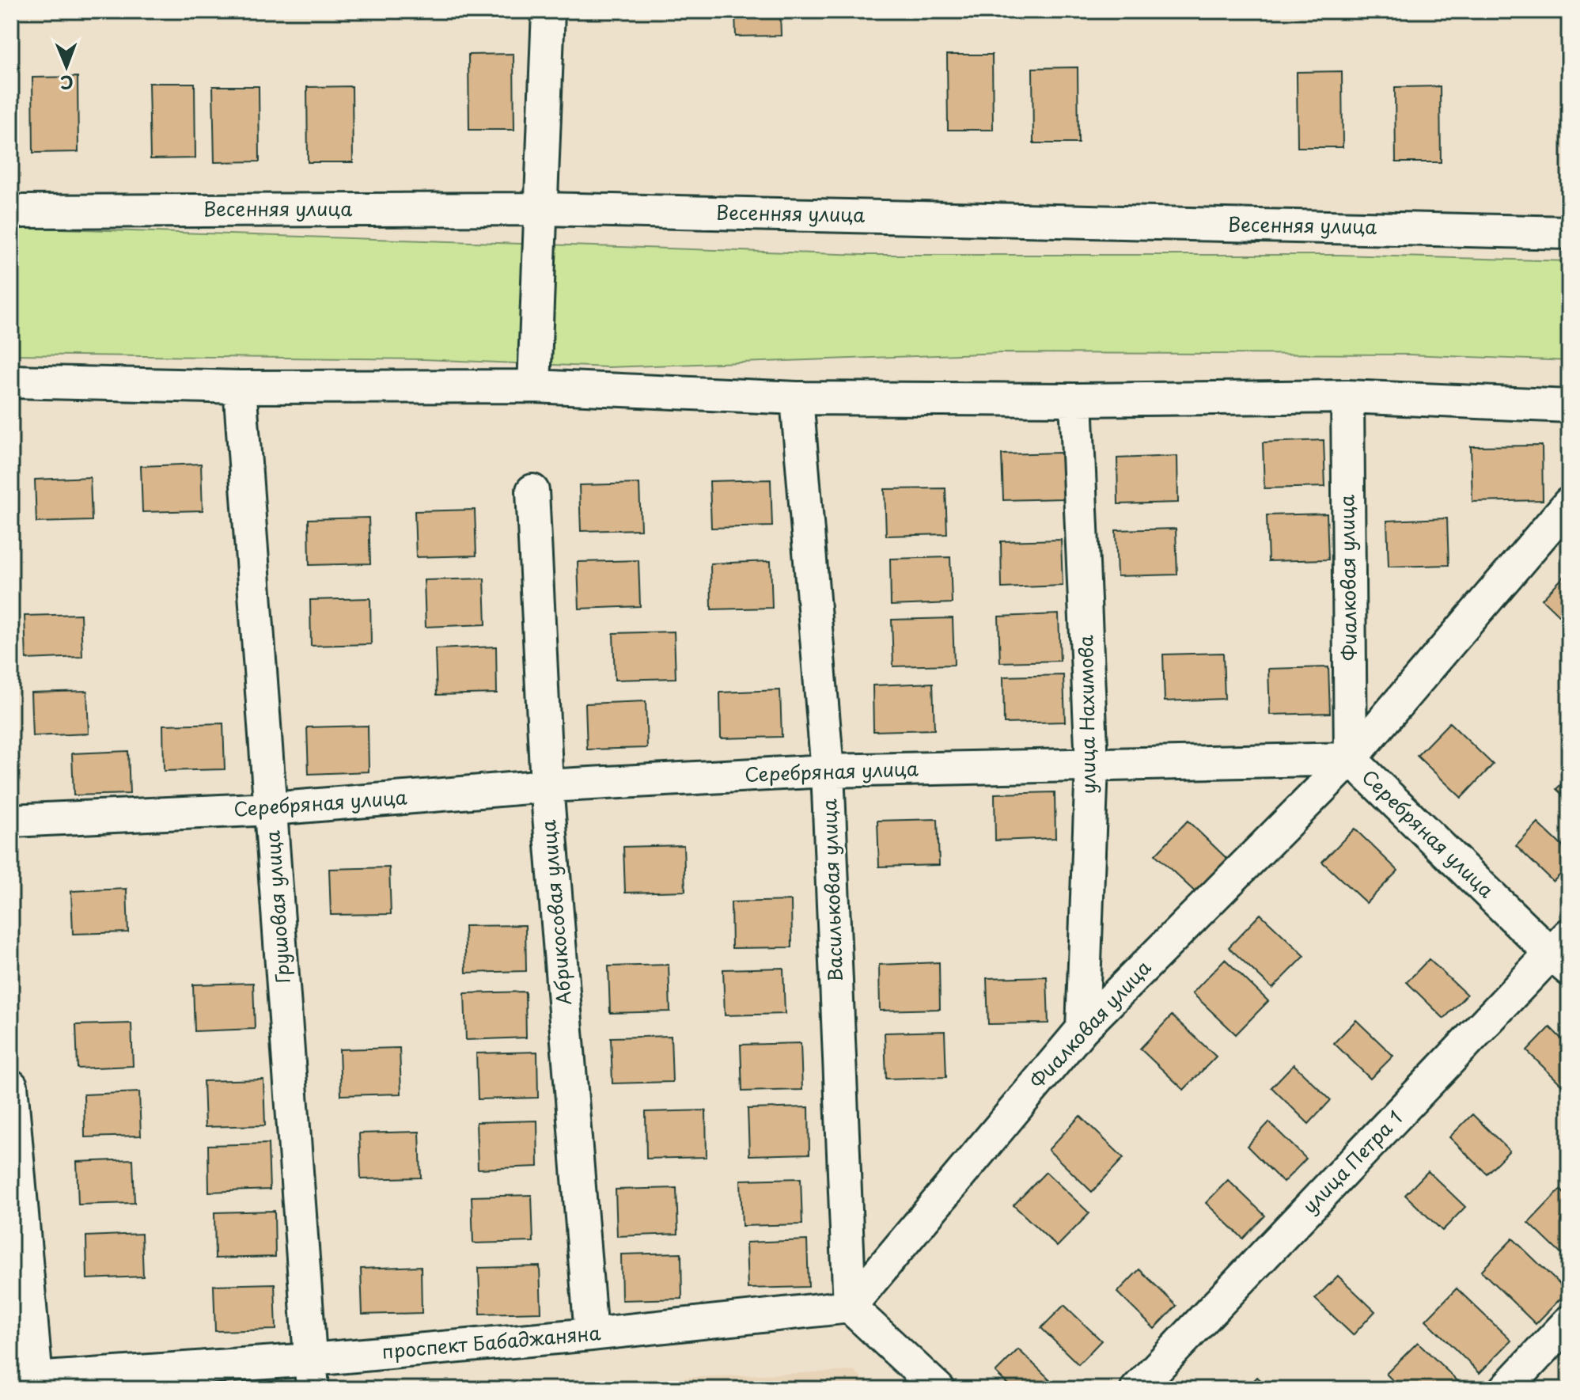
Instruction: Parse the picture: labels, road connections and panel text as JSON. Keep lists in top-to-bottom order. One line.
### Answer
{"streets":{"street":["Весенняя улица","Фиалковая улица","улица Нахимова","Серебряная улица","Васильковая улица","Грушовая улица","Абрикосовая улица","улица Петра 1","проспект Бабаджаняна"]},"crossings":[["Фиалковая улица","улица Нахимова"],["Фиалковая улица","Серебряная улица"],["Фиалковая улица","Васильковая улица"],["Фиалковая улица","проспект Бабаджаняна"],["улица Нахимова","Серебряная улица"],["Серебряная улица","Васильковая улица"],["Серебряная улица","Грушовая улица"],["Серебряная улица","Абрикосовая улица"],["Серебряная улица","улица Петра 1"],["Васильковая улица","проспект Бабаджаняна"],["Грушовая улица","проспект Бабаджаняна"],["Абрикосовая улица","проспект Бабаджаняна"]],"north":"bottom"}
